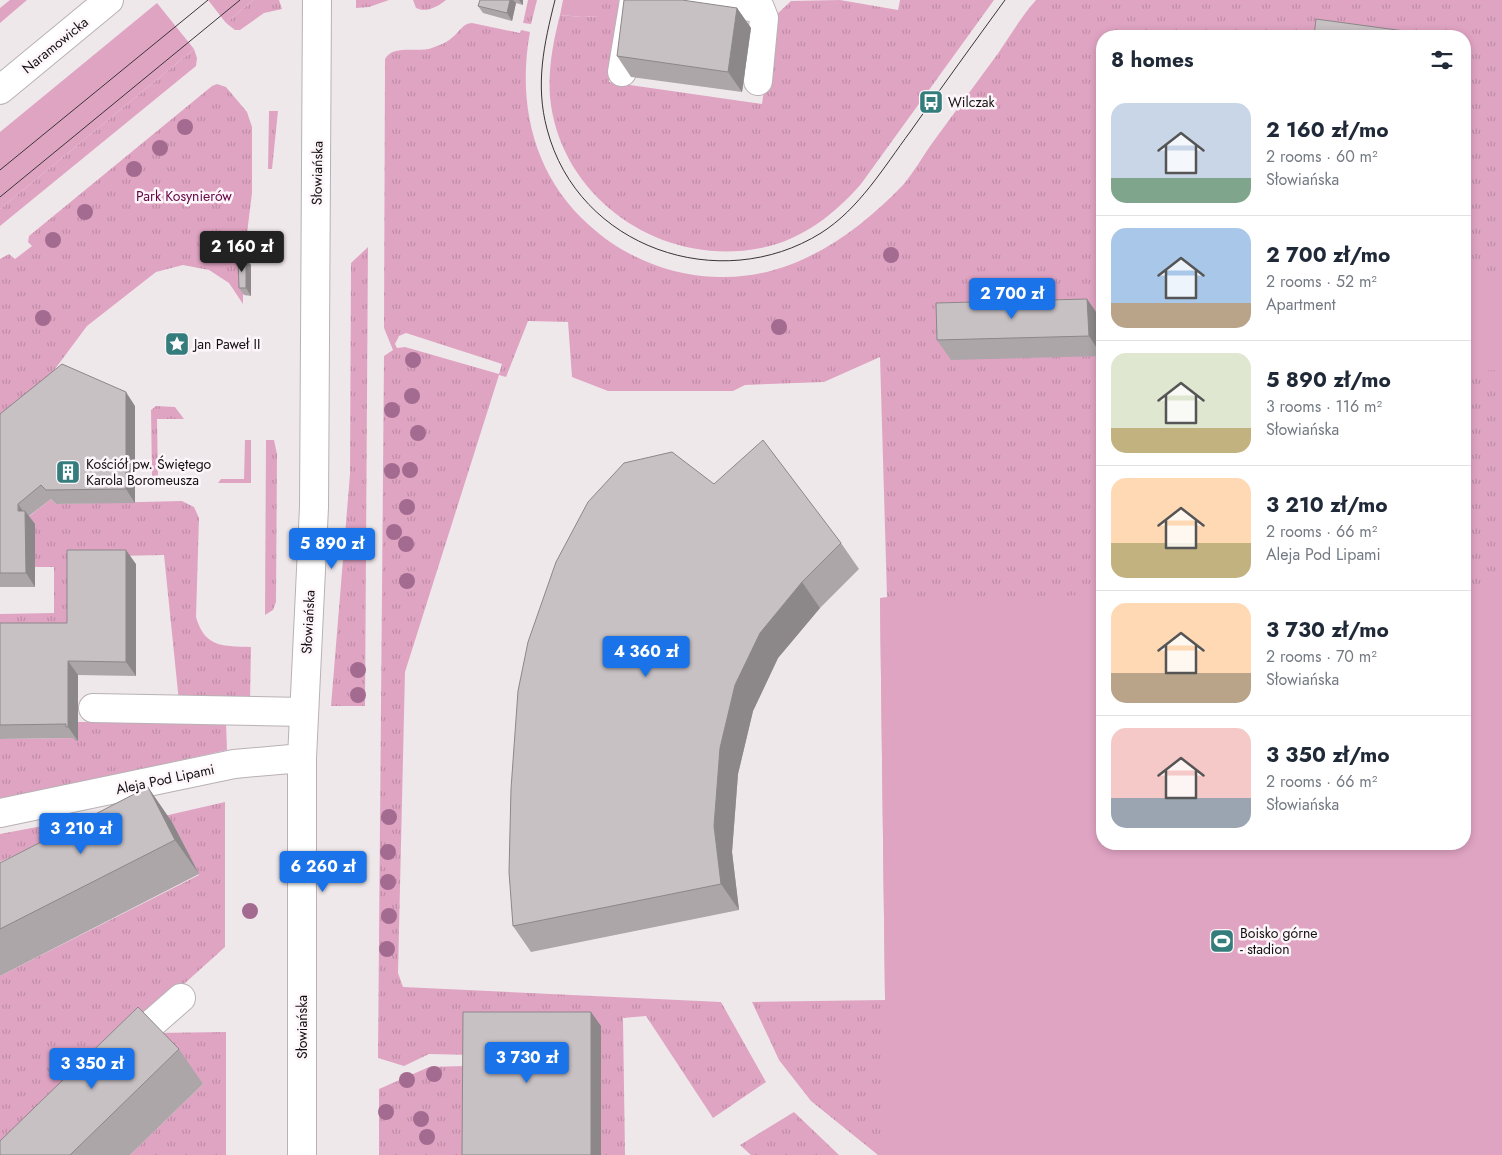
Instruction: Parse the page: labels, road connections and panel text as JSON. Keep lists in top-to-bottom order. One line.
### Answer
{"streets":{"street":["Naramowicka","Słowiańska","Aleja Pod Lipami"]},"crossings":[["Słowiańska","Aleja Pod Lipami"]],"parks":["Park Kosynierów"],"places":{"bus stop":["Wilczak"],"place":["Jan Paweł II"],"building":["Kościół pw. Świętego Karola Boromeusza"],"sports":["Boisko górne - stadion"]},"page":{"heading":"8 homes","list":[{"name":"2 160 zł/mo","note":"2 rooms · 60 m² · Słowiańska"},{"name":"2 700 zł/mo","note":"2 rooms · 52 m² · Apartment"},{"name":"5 890 zł/mo","note":"3 rooms · 116 m² · Słowiańska"},{"name":"3 210 zł/mo","note":"2 rooms · 66 m² · Aleja Pod Lipami"},{"name":"3 730 zł/mo","note":"2 rooms · 70 m² · Słowiańska"},{"name":"3 350 zł/mo","note":"2 rooms · 66 m² · Słowiańska"}],"price":["2 160 zł","2 700 zł","5 890 zł","4 360 zł","3 210 zł","6 260 zł","3 730 zł","3 350 zł"]}}
